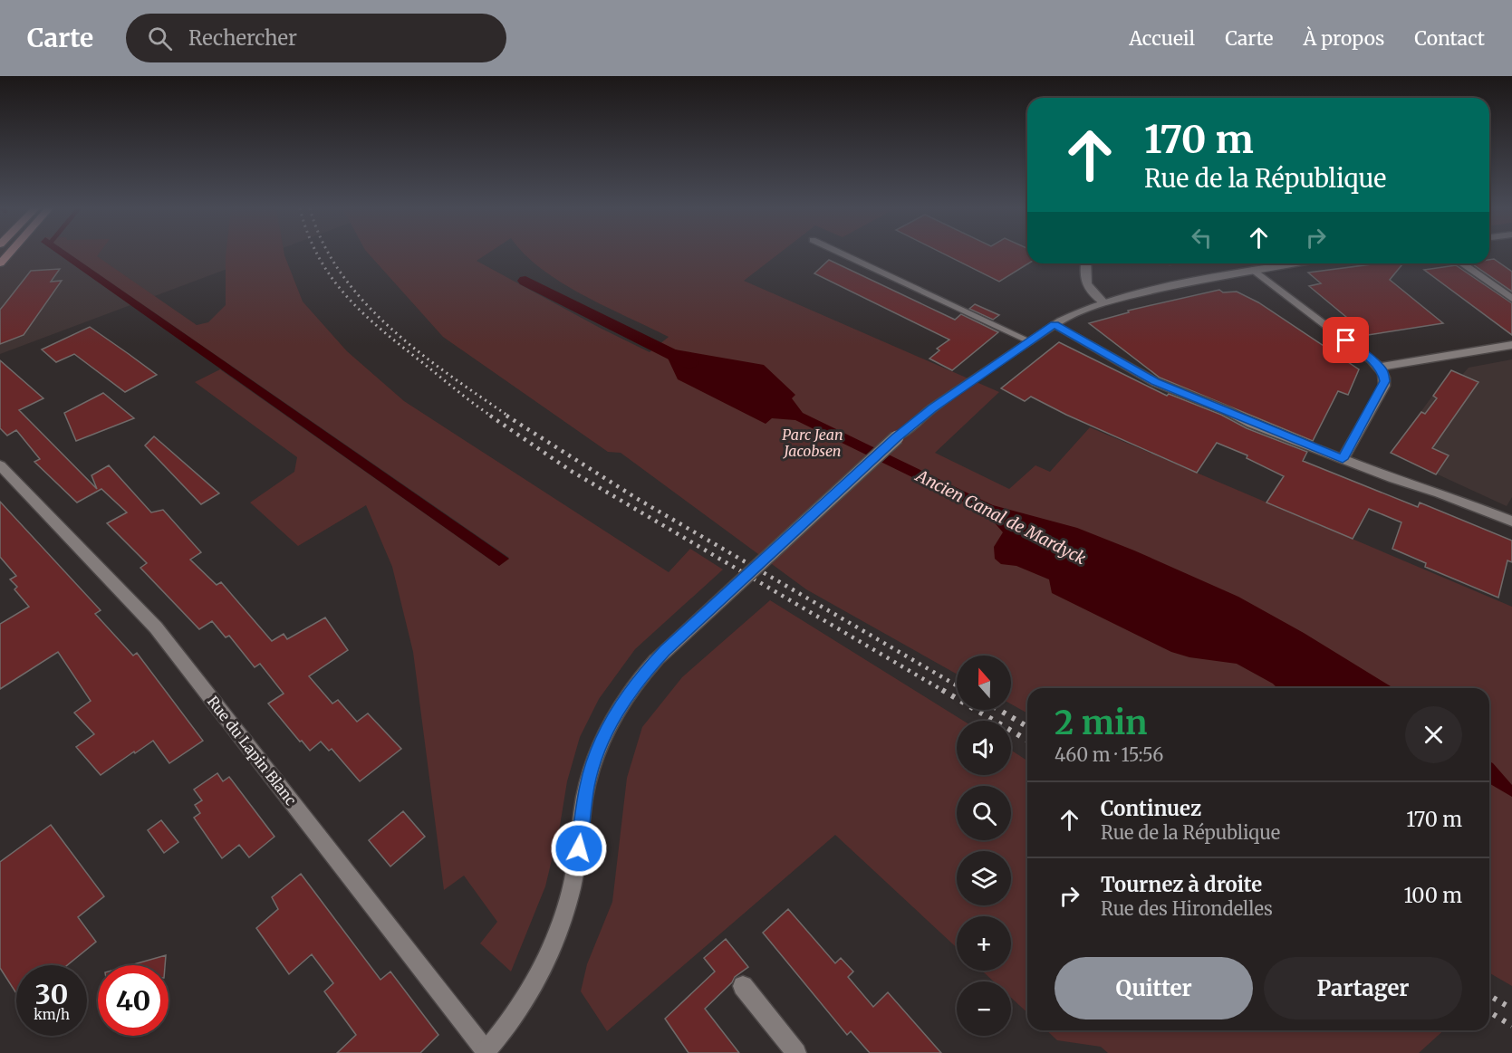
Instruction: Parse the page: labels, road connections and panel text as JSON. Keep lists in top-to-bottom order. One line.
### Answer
{"streets":{"street":["Rue du Lapin Blanc"]},"water":["Ancien Canal de Mardyck"],"parks":["Parc Jean Jacobsen"],"north":"top","page":{"header":"Carte","search":"Rechercher","nav":["Accueil","Carte","À propos","Contact"],"turn":["170 m","Rue de la République"],"map_buttons":["+","−"],"heading":["2 min","460 m · 15:56"],"list":[{"name":"Continuez","note":"Rue de la République","value":"170 m"},{"name":"Tournez à droite","note":"Rue des Hirondelles","value":"100 m"}],"buttons":["Quitter","Partager"],"speed":"30 km/h","limit":"40"}}
